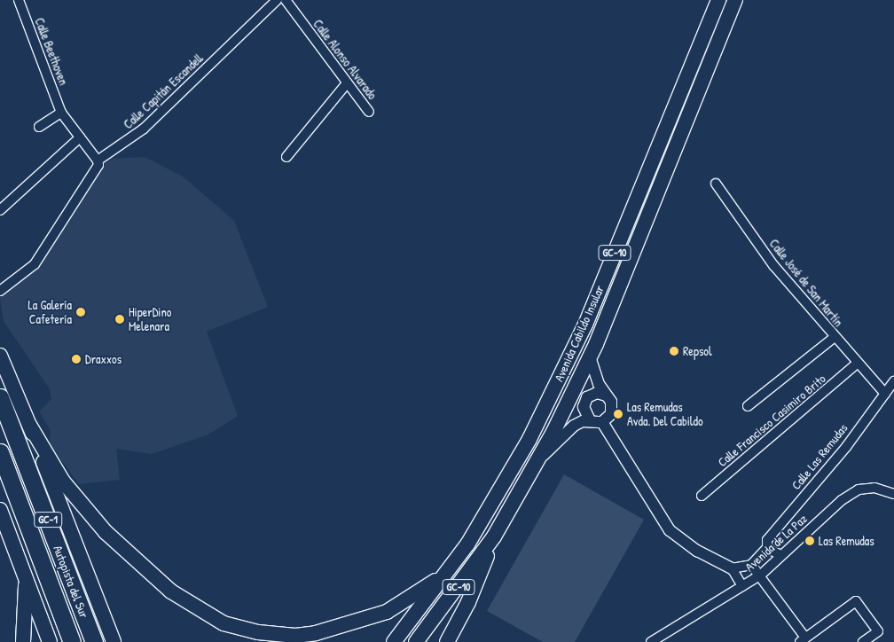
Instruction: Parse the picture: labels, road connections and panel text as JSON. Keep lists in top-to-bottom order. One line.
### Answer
{"streets":{"highway":["GC-1","Autopista del Sur"],"main road":["GC-10","Avenida Cabildo Insular"],"street":["Calle Beethoven","Calle Alonso Alvarado","Calle Capitán Escandell","Calle José de San Martín","Calle Francisco Casimiro Brito","Calle Las Remudas","Avenida de La Paz"]},"crossings":[["Calle Beethoven","Calle Capitán Escandell"],["Calle José de San Martín","Calle Francisco Casimiro Brito"],["Calle José de San Martín","Calle Las Remudas"]],"places":["La Galería Cafetería","HiperDino Melenara","Repsol","Draxxos","Las Remudas Avda. Del Cabildo","Las Remudas"]}
